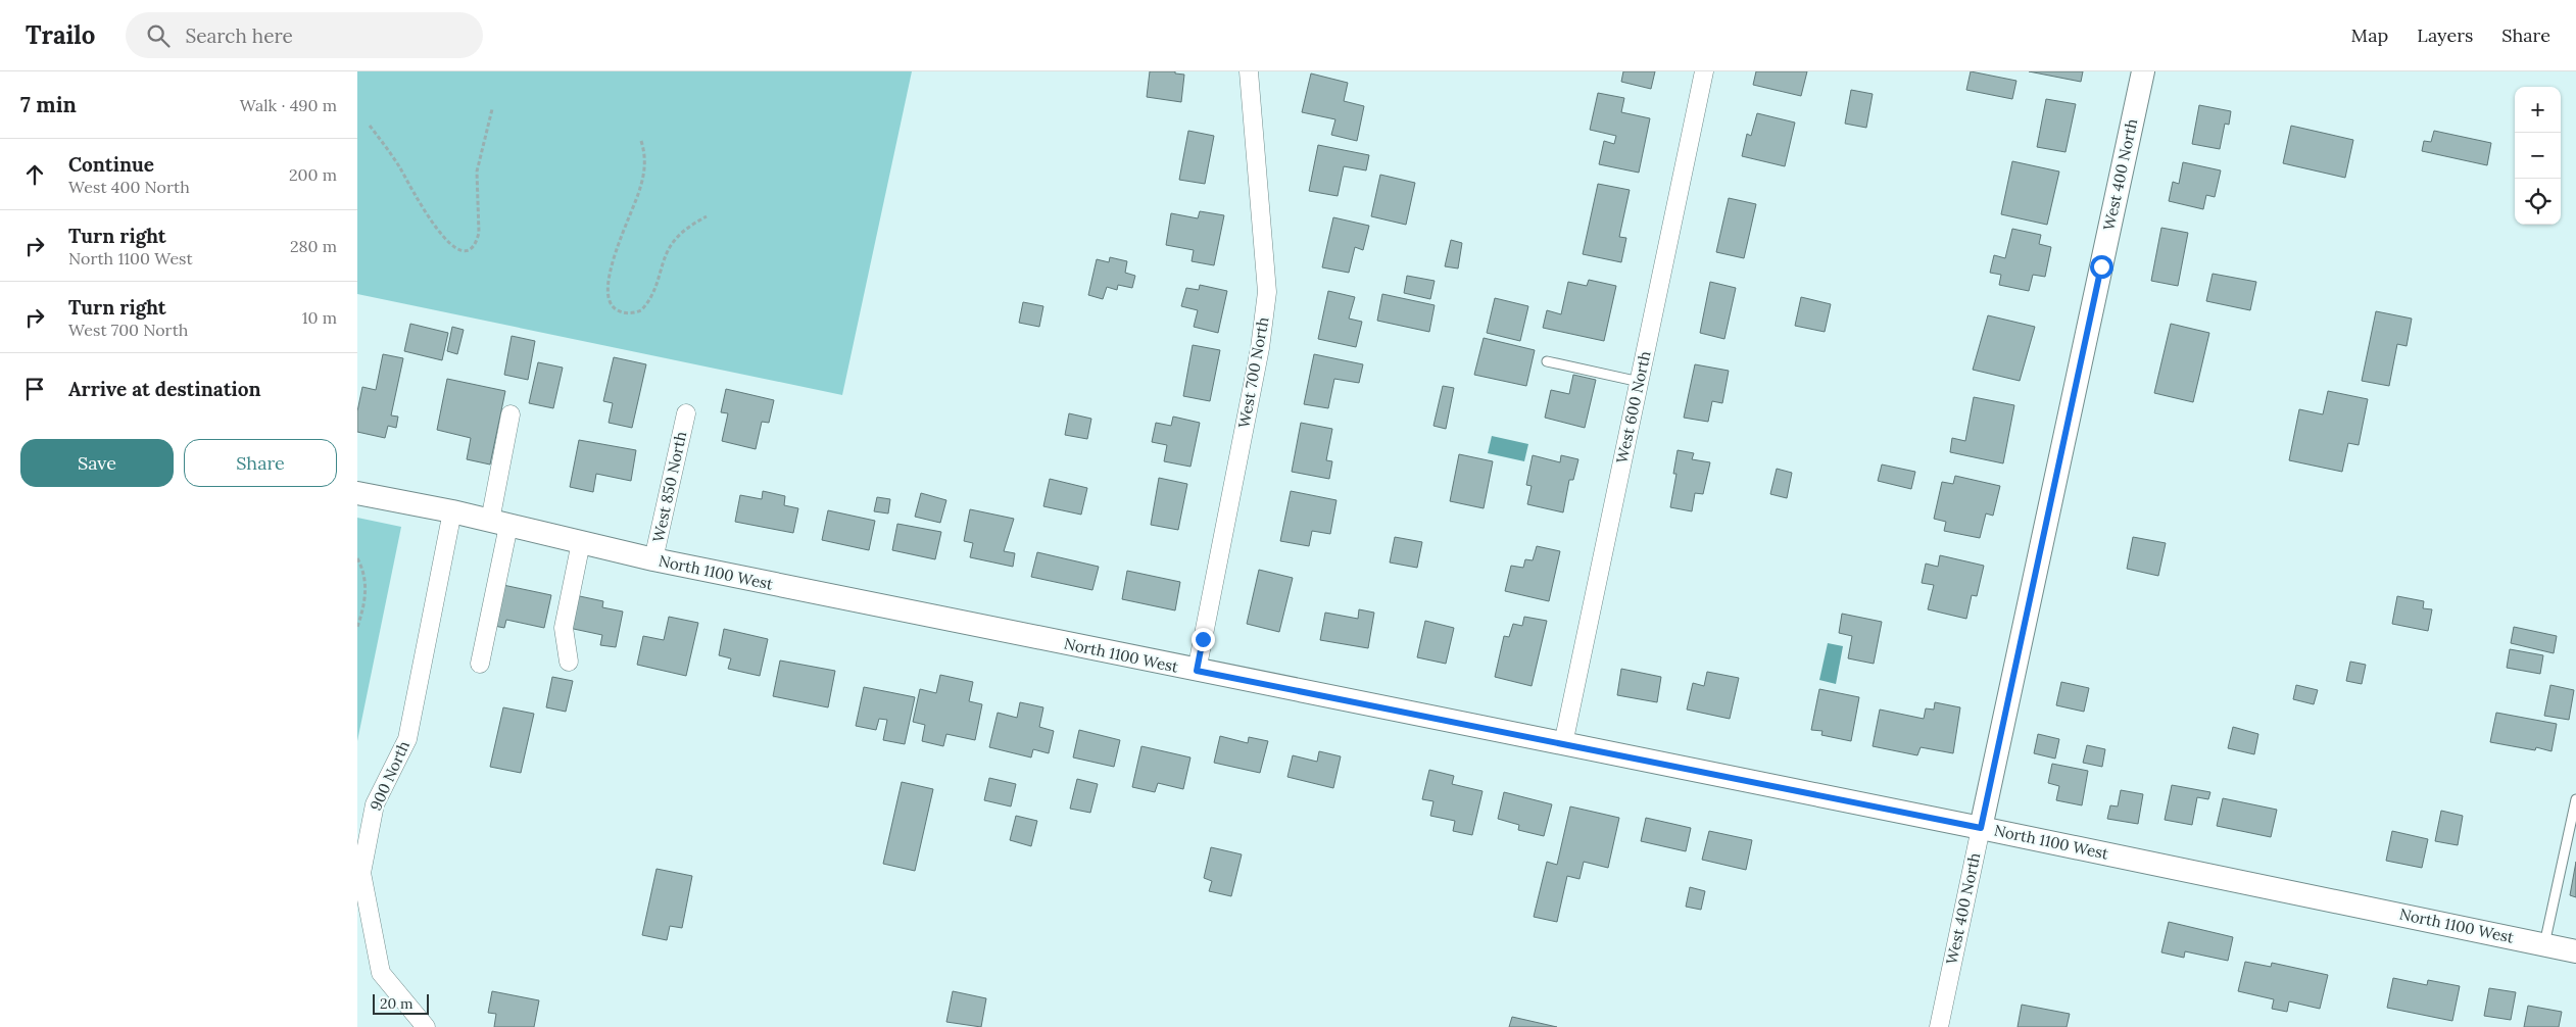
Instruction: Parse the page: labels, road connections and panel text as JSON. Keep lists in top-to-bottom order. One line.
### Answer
{"streets":{"street":["West 400 North","West 700 North","West 600 North","West 850 North","North 1100 West","900 North"]},"crossings":[["West 400 North","North 1100 West"],["West 700 North","North 1100 West"],["West 600 North","North 1100 West"],["West 850 North","North 1100 West"],["North 1100 West","900 North"]],"scale_bar":"20 m","page":{"header":"Trailo","search":"Search here","nav":["Map","Layers","Share"],"heading":["7 min","Walk · 490 m"],"map_buttons":["+","−"],"list":[["Continue","West 400 North","200 m"],["Turn right","North 1100 West","280 m"],["Turn right","West 700 North","10 m"],"Arrive at destination"],"buttons":["Save","Share"],"scale":"20 m"}}
